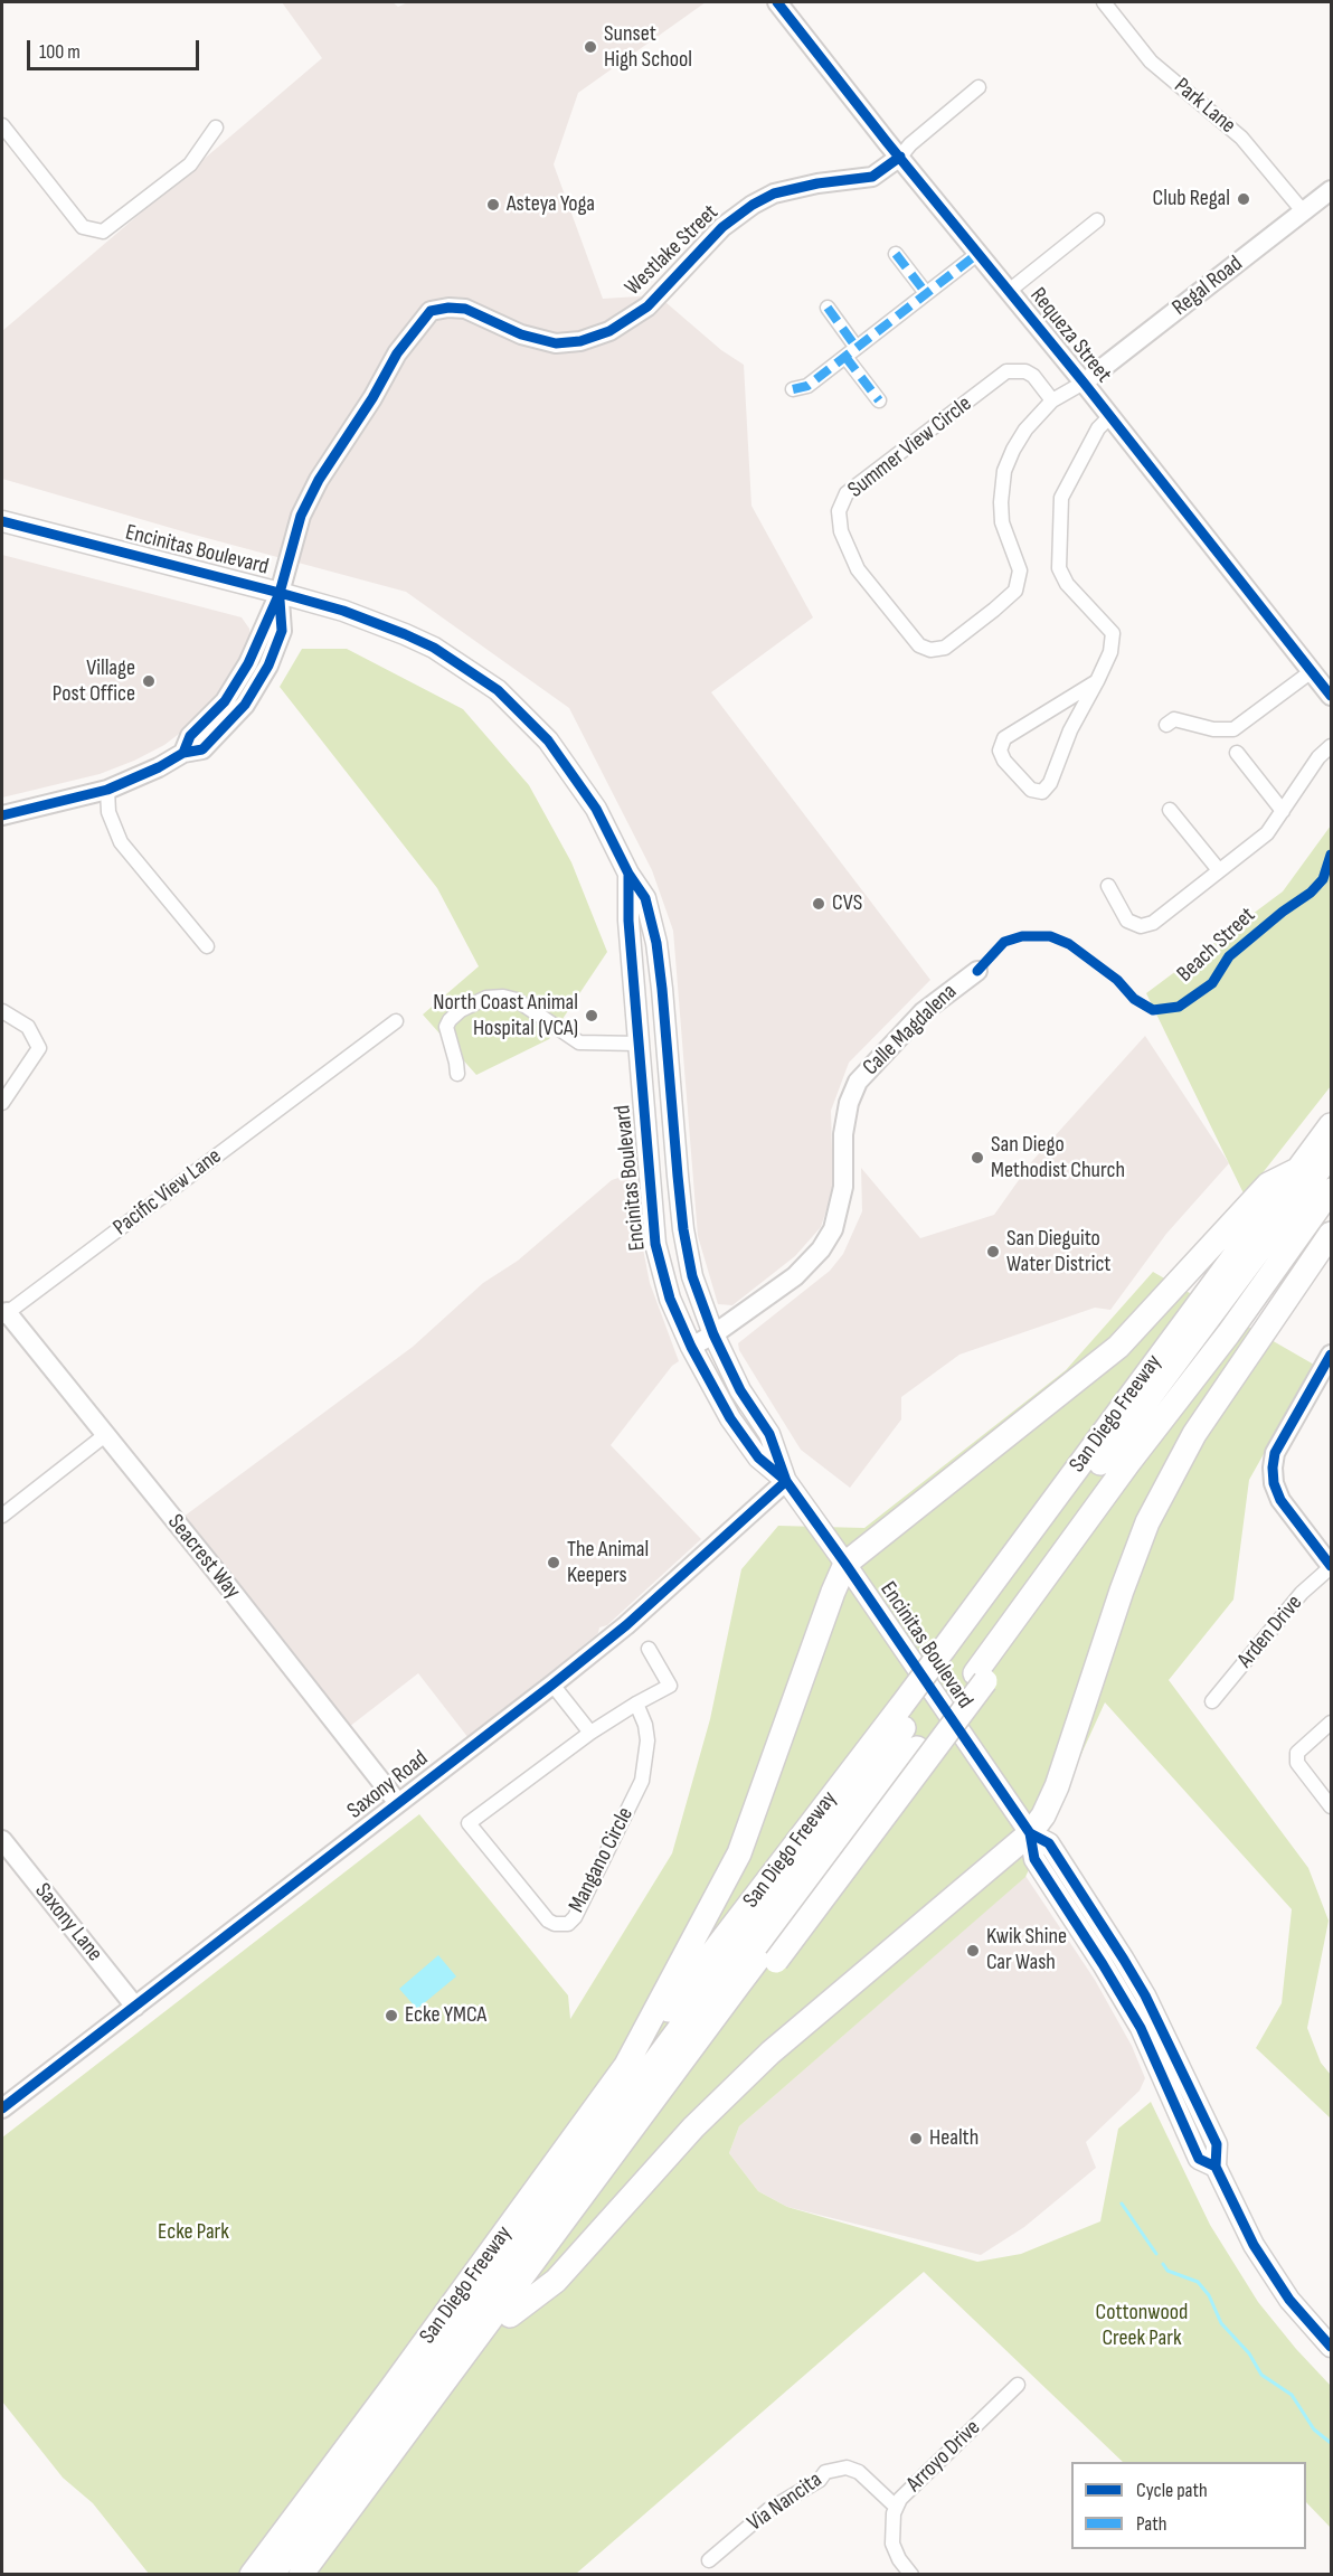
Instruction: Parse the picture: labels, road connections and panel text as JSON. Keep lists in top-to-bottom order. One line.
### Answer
{"streets":{"highway":["San Diego Freeway"],"main road":["Encinitas Boulevard"],"street":["Park Lane","Westlake Street","Regal Road","Requeza Street","Summer View Circle","Calle Magdalena","Pacific View Lane","Seacrest Way","Arden Drive","Saxony Road","Mangano Circle","Saxony Lane","Arroyo Drive","Via Nancita"],"cycle path":["Beach Street"]},"crossings":[["Park Lane","Regal Road"],["Westlake Street","Requeza Street"],["Westlake Street","Encinitas Boulevard"],["Regal Road","Requeza Street"],["Regal Road","Summer View Circle"],["Requeza Street","Summer View Circle"],["Encinitas Boulevard","Calle Magdalena"],["Encinitas Boulevard","Saxony Road"],["Pacific View Lane","Seacrest Way"],["Seacrest Way","Saxony Road"],["Saxony Road","Saxony Lane"],["Arroyo Drive","Via Nancita"]],"parks":["Ecke Park","Cottonwood Creek Park"],"places":["Sunset High School","Club Regal","Asteya Yoga","Village Post Office","CVS","North Coast Animal Hospital (VCA)","San Diego Methodist Church","San Dieguito Water District","The Animal Keepers","Kwik Shine Car Wash","Ecke YMCA","Health"],"legend":["Cycle path","Path"],"scale_bar":"100 m"}
